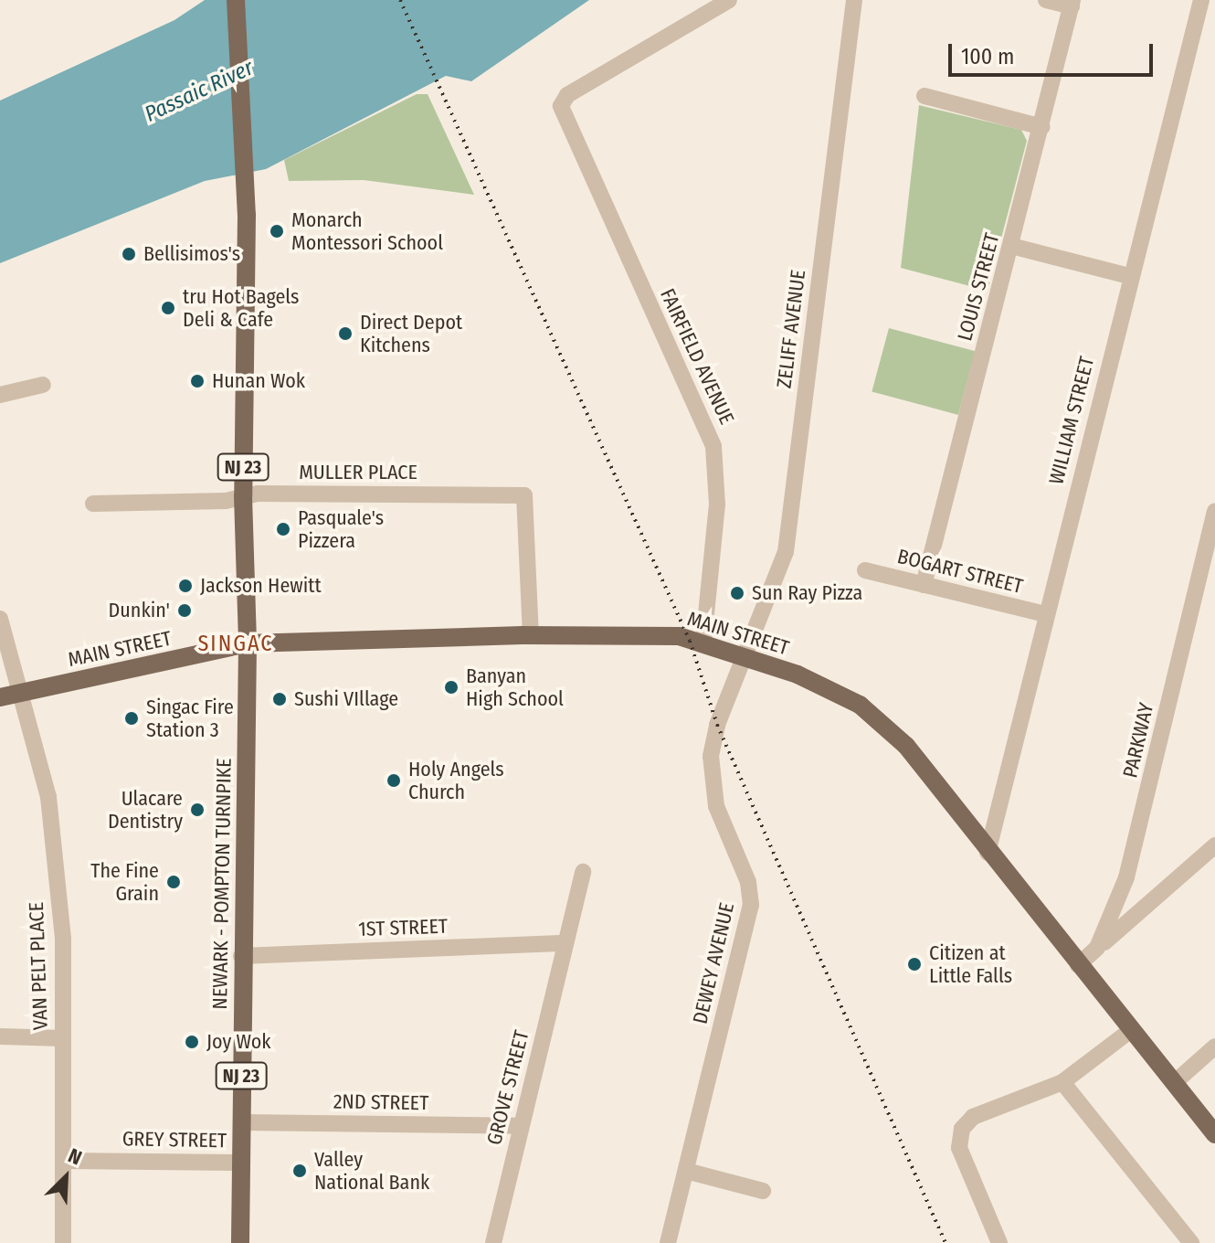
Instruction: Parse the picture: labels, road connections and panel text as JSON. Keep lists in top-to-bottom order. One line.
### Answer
{"streets":{"main road":["NJ 23","MAIN STREET","NEWARK - POMPTON TURNPIKE"],"street":["LOUIS STREET","ZELIFF AVENUE","FAIRFIELD AVENUE","WILLIAM STREET","MULLER PLACE","BOGART STREET","PARKWAY","1ST STREET","DEWEY AVENUE","VAN PELT PLACE","GROVE STREET","2ND STREET","GREY STREET"]},"crossings":[["LOUIS STREET","BOGART STREET"],["ZELIFF AVENUE","MAIN STREET"],["ZELIFF AVENUE","DEWEY AVENUE"],["FAIRFIELD AVENUE","MAIN STREET"],["WILLIAM STREET","BOGART STREET"],["WILLIAM STREET","MAIN STREET"],["MULLER PLACE","MAIN STREET"],["MULLER PLACE","NEWARK - POMPTON TURNPIKE"],["MAIN STREET","PARKWAY"],["MAIN STREET","NEWARK - POMPTON TURNPIKE"],["MAIN STREET","DEWEY AVENUE"],["MAIN STREET","VAN PELT PLACE"],["NEWARK - POMPTON TURNPIKE","1ST STREET"],["NEWARK - POMPTON TURNPIKE","2ND STREET"],["NEWARK - POMPTON TURNPIKE","GREY STREET"],["1ST STREET","GROVE STREET"],["VAN PELT PLACE","GREY STREET"],["GROVE STREET","2ND STREET"]],"districts":["SINGAC"],"water":["Passaic River"],"places":["Monarch Montessori School","Bellisimos's","tru Hot Bagels Deli & Cafe","Direct Depot Kitchens","Hunan Wok","Pasquale's Pizzera","Jackson Hewitt","Sun Ray Pizza","Dunkin'","Banyan High School","Sushi VIllage","Singac Fire Station 3","Holy Angels Church","Ulacare Dentistry","The Fine Grain","Citizen at Little Falls","Joy Wok","Valley National Bank"],"scale_bar":"100 m","north":"top right"}
